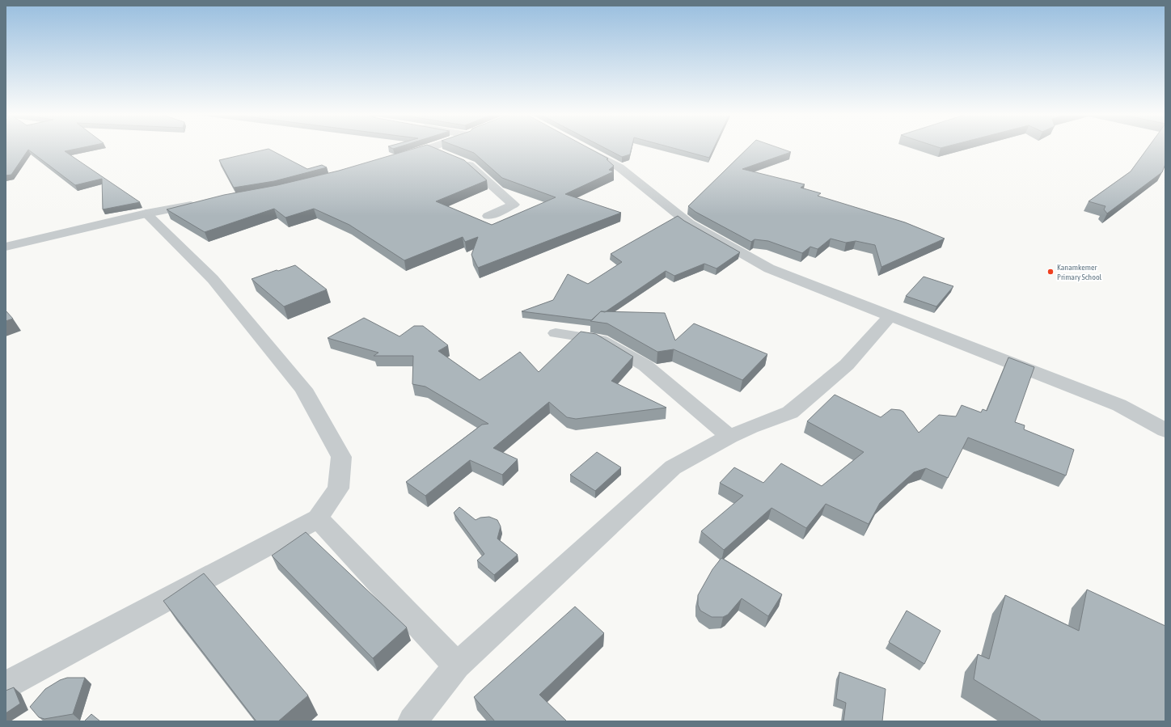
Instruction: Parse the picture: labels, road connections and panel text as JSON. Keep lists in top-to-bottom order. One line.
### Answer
{"places":["Kanamkemer Primary School"]}
